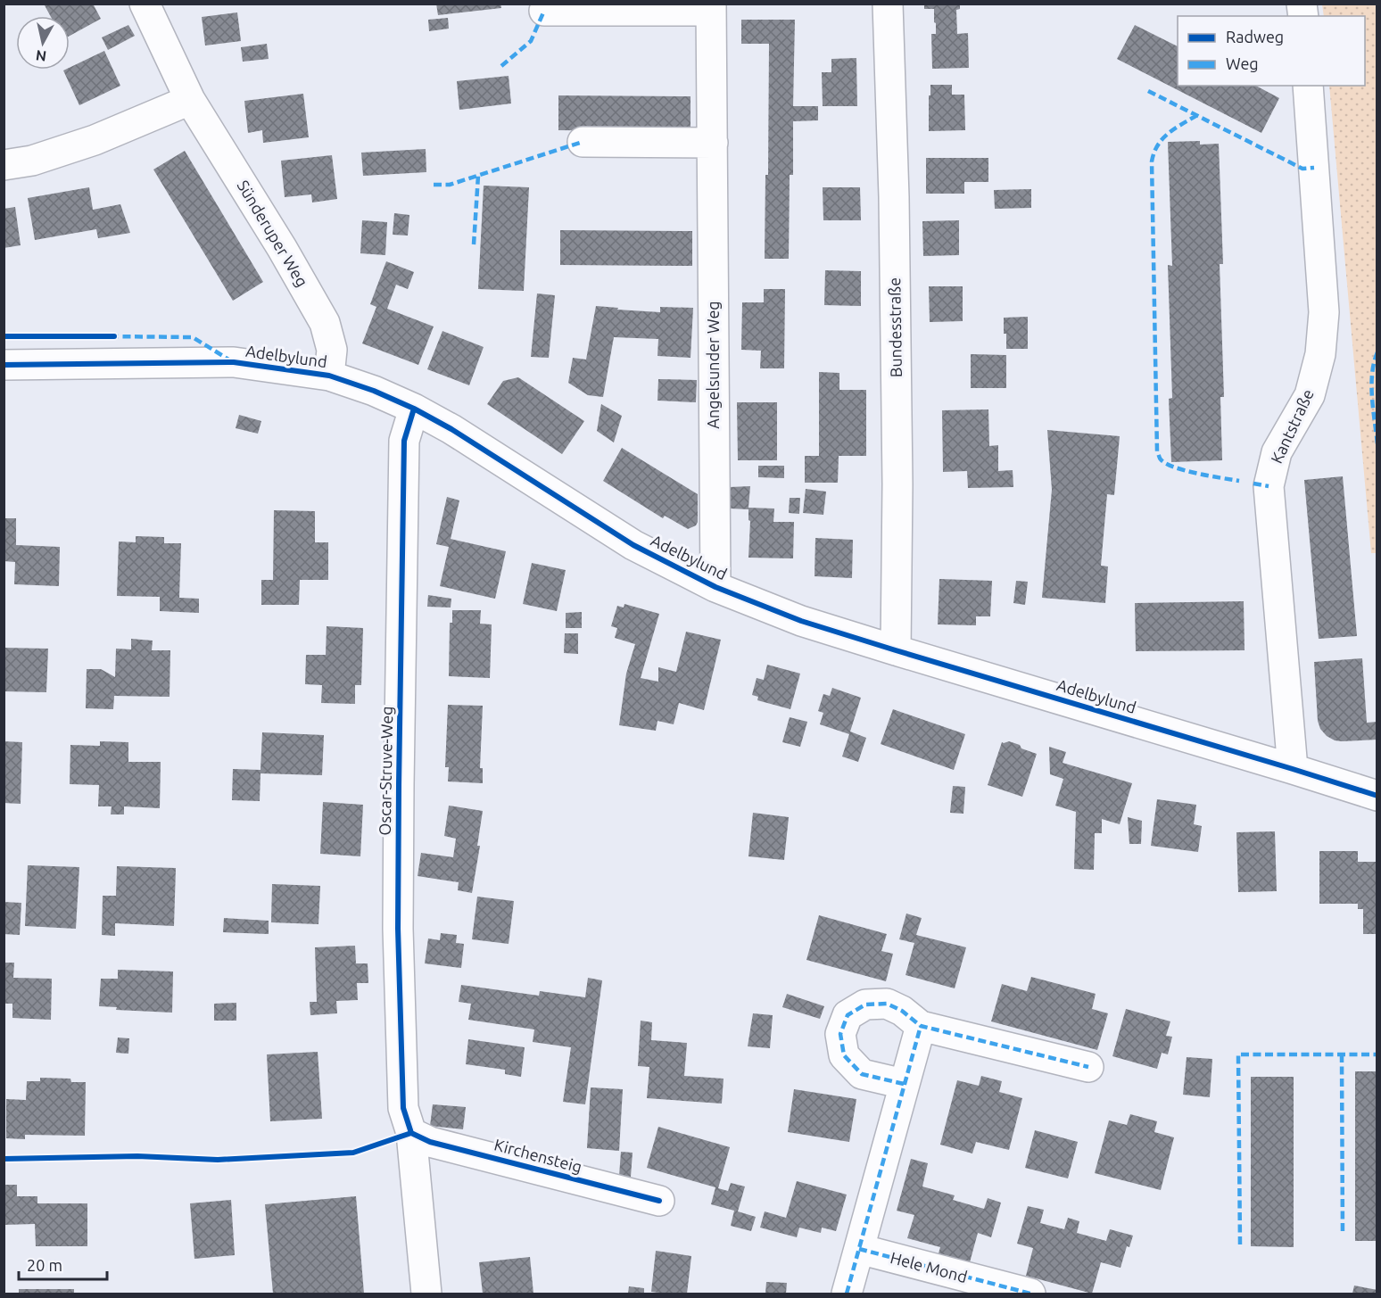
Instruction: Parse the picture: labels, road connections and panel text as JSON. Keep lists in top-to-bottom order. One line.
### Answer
{"streets":{"street":["Sünderuper Weg","Bundesstraße","Adelbylund","Angelsunder Weg","Kantstraße","Oscar-Struve-Weg","Kirchensteig","Hele Mond"]},"crossings":[["Sünderuper Weg","Adelbylund"],["Bundesstraße","Adelbylund"],["Adelbylund","Angelsunder Weg"],["Adelbylund","Kantstraße"],["Adelbylund","Oscar-Struve-Weg"],["Oscar-Struve-Weg","Kirchensteig"]],"legend":["Radweg","Weg"],"scale_bar":"20 m","north":"bottom"}
